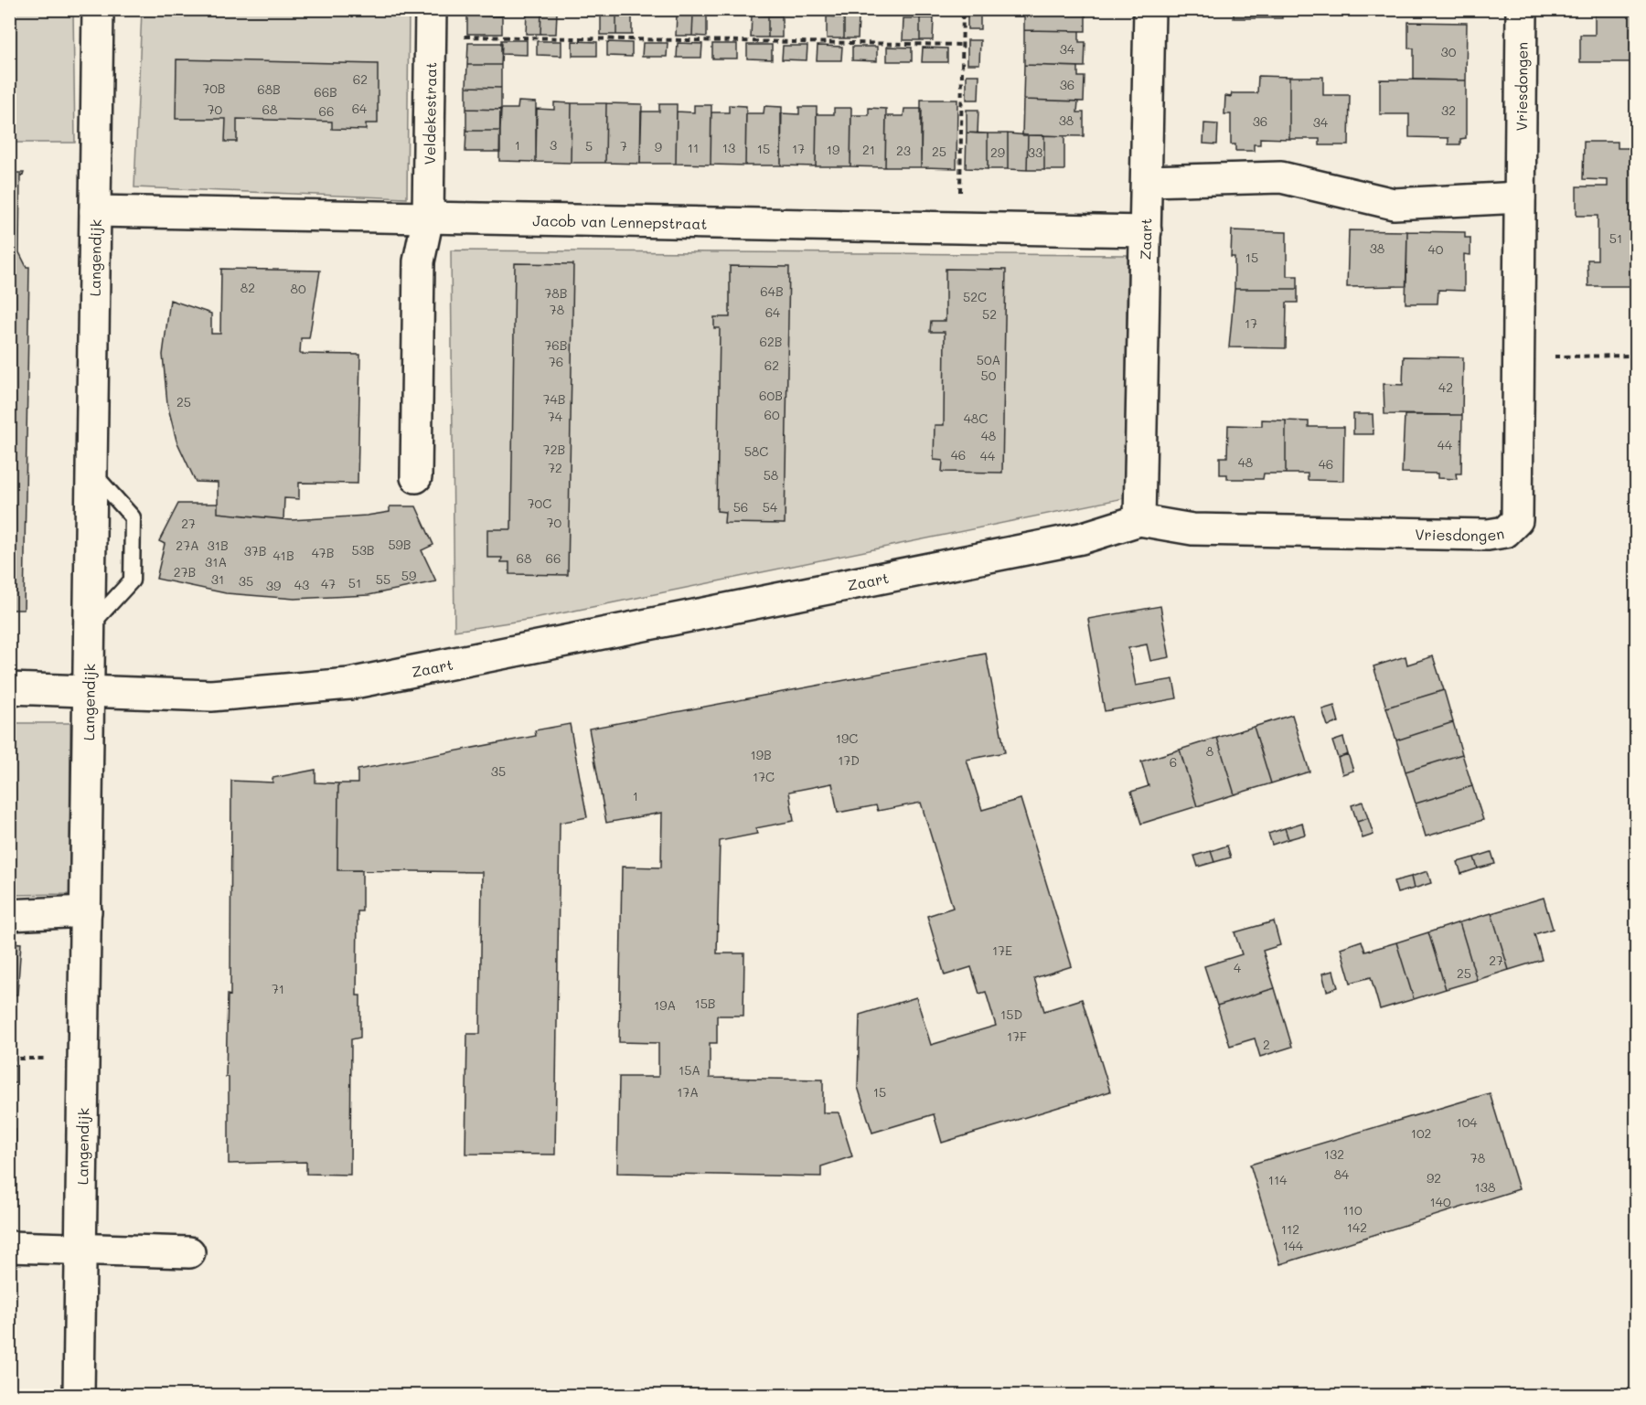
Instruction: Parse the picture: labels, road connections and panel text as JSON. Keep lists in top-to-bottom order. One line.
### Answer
{"streets":{"street":["Vriesdongen","Veldekestraat","Jacob van Lennepstraat","Zaart","Langendijk"]},"crossings":[["Vriesdongen","Zaart"],["Veldekestraat","Jacob van Lennepstraat"],["Jacob van Lennepstraat","Zaart"],["Jacob van Lennepstraat","Langendijk"],["Zaart","Langendijk"]],"house_numbers":["34","30","62","36","70B","68B","66B","64","70","68","32","66","38","36","34","1","3","5","7","9","11","13","15","17","19","21","23","25","29","33","51","38","40","15","82","80","64B","78B","52C","78","64","52","17","62B","76B","50A","76","62","50","42","60B","74B","25","60","74","48C","48","44","72B","58C","46","44","48","46","72","58","70C","56","54","70","27","59B","27A","31B","53B","37B","47B","41B","68","66","31A","27B","59","31","55","35","51","47","43","39","19C","8","19B","17D","6","35","17C","1","17E","27","4","25","71","15B","19A","15D","17F","2","15A","17A","15","104","102","132","78","84","92","114","138","140","110","142","112","144"]}
